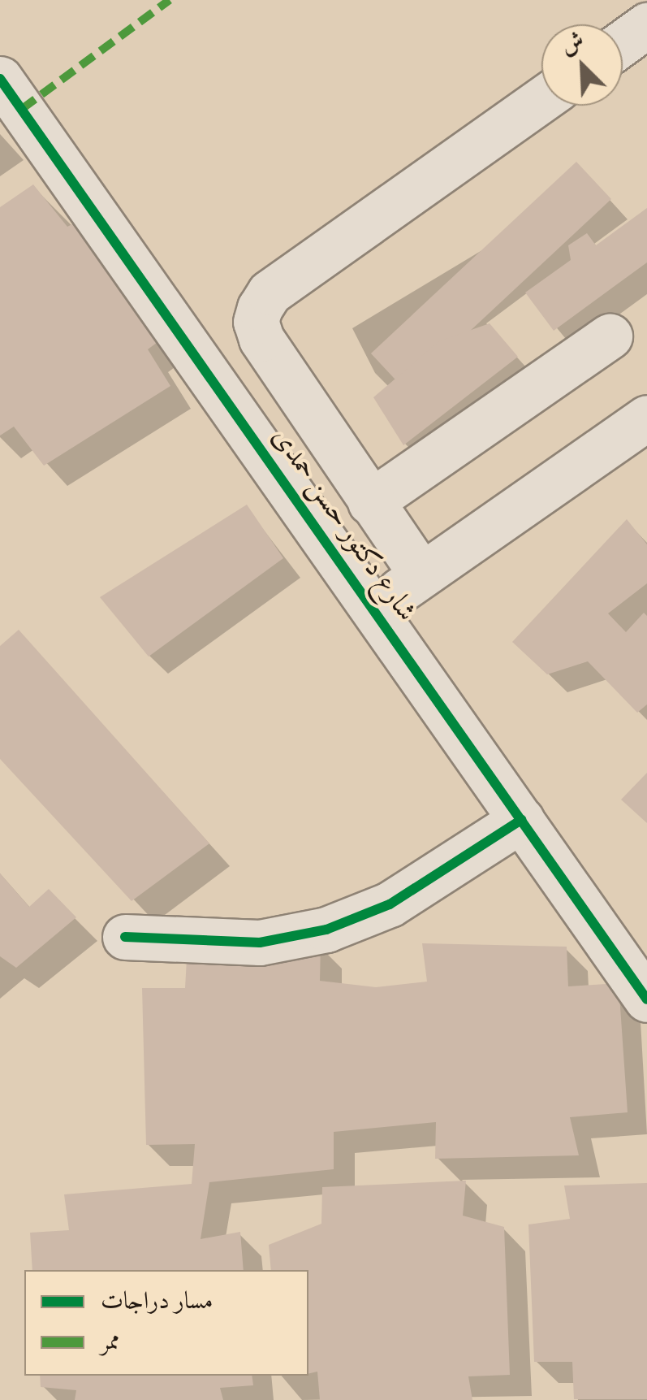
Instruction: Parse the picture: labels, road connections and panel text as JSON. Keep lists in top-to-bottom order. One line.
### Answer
{"streets":{"street":["شارع دكتور حسن حمدى"]},"legend":["مسار دراجات","ممر"],"north":"top left"}
